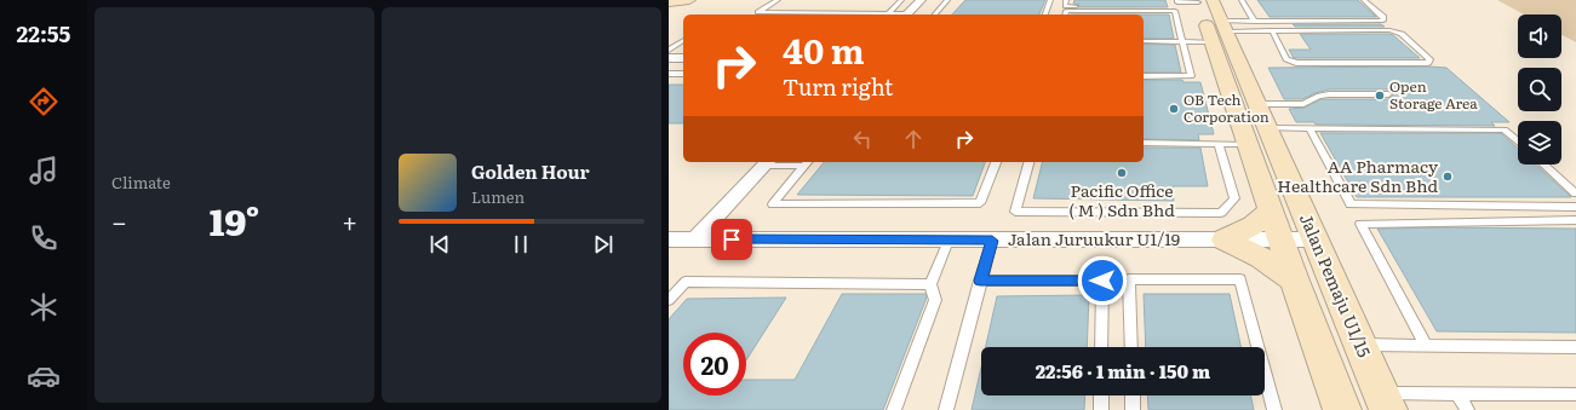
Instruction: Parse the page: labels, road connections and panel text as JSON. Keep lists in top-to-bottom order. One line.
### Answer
{"streets":{"street":["Jalan Juruukur U1/19","Jalan Pemaju U1/15"]},"places":["Open Storage Area","OB Tech Corporation","Pacific Office ( M ) Sdn Bhd","AA Pharmacy Healthcare Sdn Bhd"],"page":{"tabs":"22:55","tile":"Climate","turn":["40 m","Turn right"],"song":["Golden Hour","Lumen"],"heat":["−","19°","+"],"limit":"20","trip":"22:56 · 1 min · 150 m"}}
